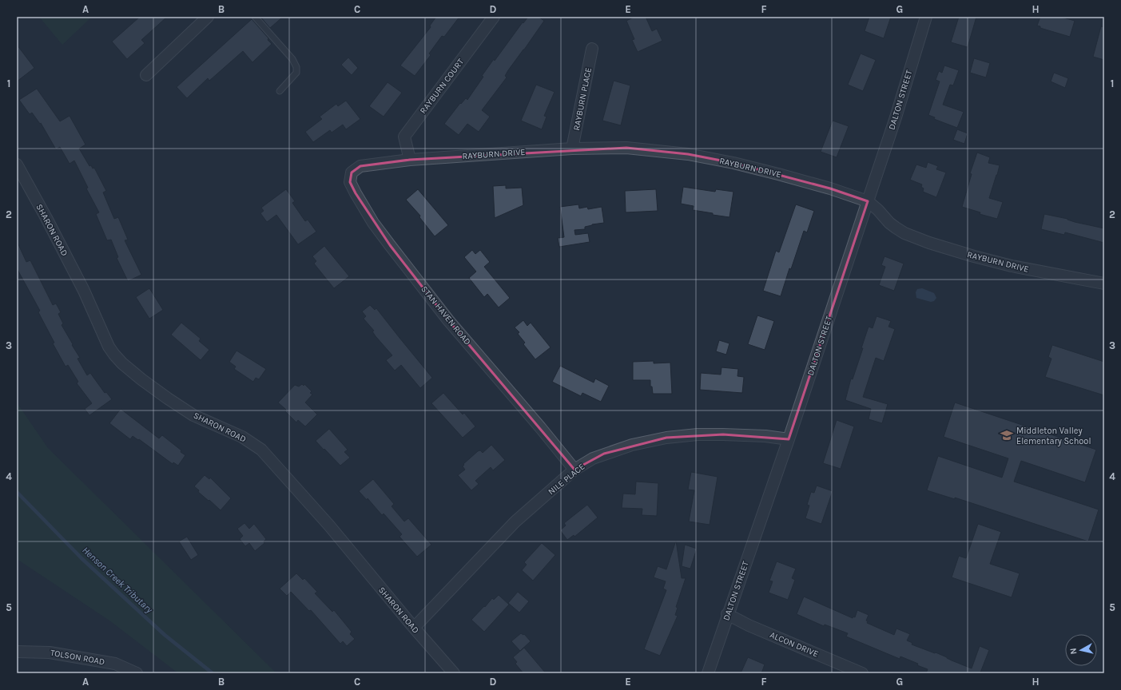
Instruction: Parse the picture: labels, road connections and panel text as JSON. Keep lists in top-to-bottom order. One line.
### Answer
{"streets":{"street":["RAYBURN COURT","RAYBURN PLACE","DALTON STREET","RAYBURN DRIVE","SHARON ROAD","STAN HAVEN ROAD","NILE PLACE","ALCON DRIVE","TOLSON ROAD"]},"crossings":[["RAYBURN COURT","RAYBURN DRIVE"],["RAYBURN PLACE","RAYBURN DRIVE"],["DALTON STREET","RAYBURN DRIVE"],["DALTON STREET","NILE PLACE"],["DALTON STREET","ALCON DRIVE"],["RAYBURN DRIVE","STAN HAVEN ROAD"],["SHARON ROAD","NILE PLACE"],["STAN HAVEN ROAD","NILE PLACE"]],"water":["Henson Creek Tributary"],"places":{"school or university":["Middleton Valley Elementary School"]},"north":"left","grid":{"columns":["A","B","C","D","E","F","G","H"],"rows":["1","2","3","4","5"]}}
